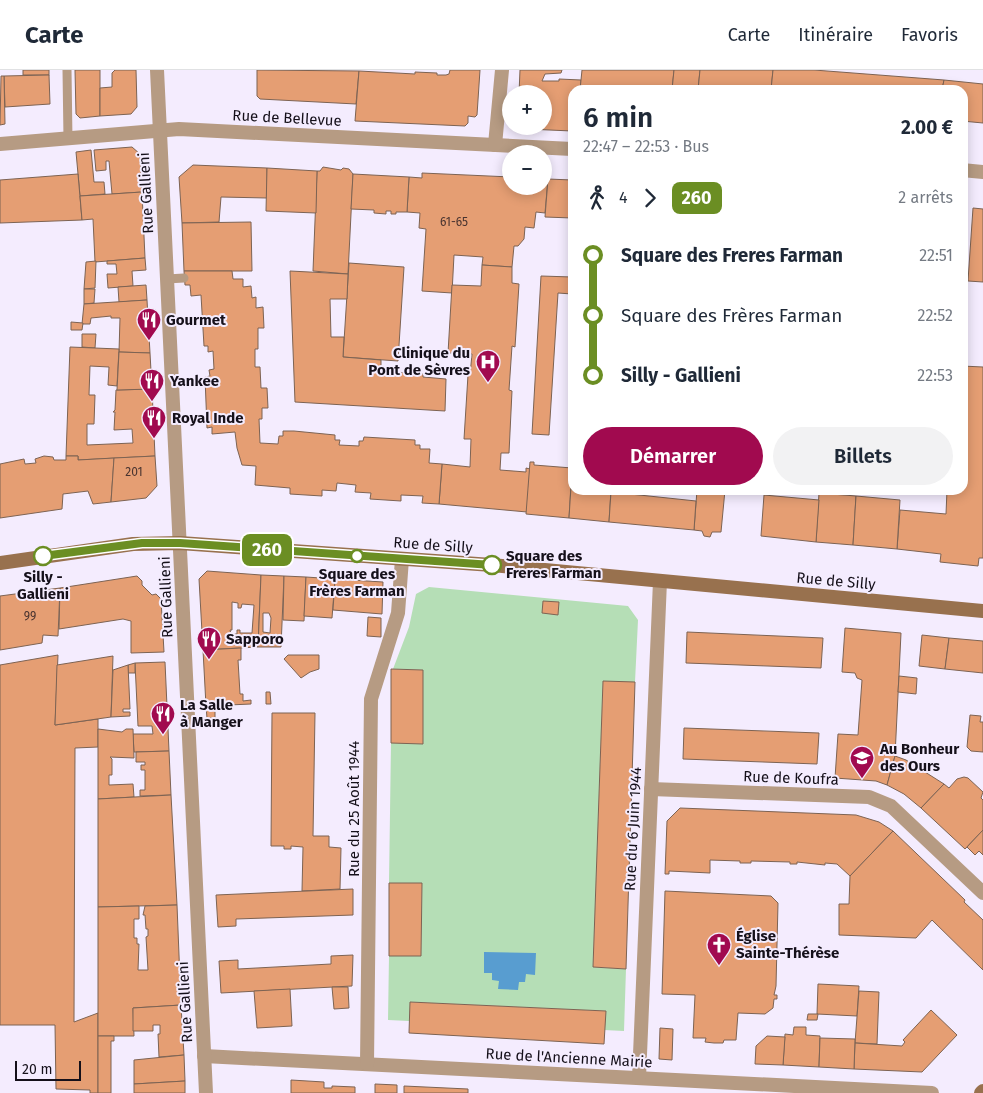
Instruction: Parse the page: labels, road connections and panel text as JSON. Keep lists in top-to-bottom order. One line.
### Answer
{"streets":{"main road":["Rue de Silly"],"street":["Rue de Bellevue","Rue Gallieni","Rue de Koufra","Rue du 25 Août 1944","Rue du 6 Juin 1944","Rue de l'Ancienne Mairie"]},"crossings":[["Rue de Bellevue","Rue Gallieni"],["Rue Gallieni","Rue de Silly"],["Rue Gallieni","Rue de l'Ancienne Mairie"],["Rue de Silly","Rue du 25 Août 1944"],["Rue de Silly","Rue du 6 Juin 1944"],["Rue de Koufra","Rue du 6 Juin 1944"],["Rue du 25 Août 1944","Rue de l'Ancienne Mairie"],["Rue du 6 Juin 1944","Rue de l'Ancienne Mairie"]],"places":{"restaurant":["Gourmet","Yankee","Royal Inde","Sapporo","La Salle à Manger"],"hospital":["Clinique du Pont de Sèvres"],"other":["Silly - Gallieni","Square des Frères Farman","Square des Freres Farman"],"school or university":["Au Bonheur des Ours"],"church":["Église Sainte-Thérèse"]},"lines":["bus line 260"],"house_numbers":["61-65","201","99"],"scale_bar":"20 m","page":{"header":"Carte","nav":["Carte","Itinéraire","Favoris"],"on_map":"260","map_buttons":["+","−"],"heading":["6 min","22:47 – 22:53 · Bus","2.00 €"],"legs":["4","260","2 arrêts"],"list":[{"name":"Square des Freres Farman","value":"22:51"},{"name":"Square des Frères Farman","value":"22:52"},{"name":"Silly - Gallieni","value":"22:53"}],"buttons":["Démarrer","Billets"],"scale":"20 m"}}
